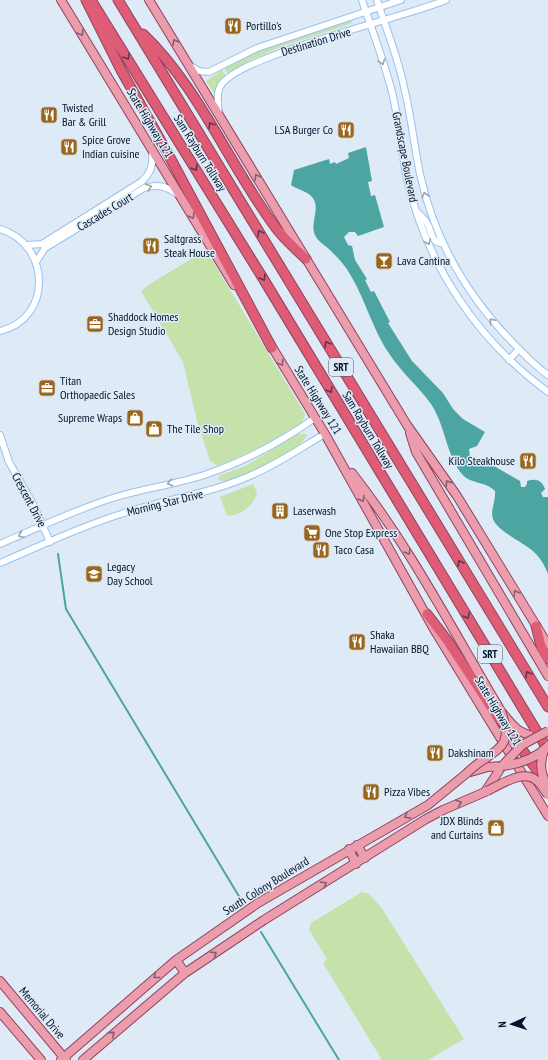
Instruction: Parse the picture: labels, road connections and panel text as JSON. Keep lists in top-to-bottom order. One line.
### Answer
{"streets":{"highway":["Sam Rayburn Tollway","SRT"],"main road":["State Highway 121","South Colony Boulevard","Memorial Drive"],"street":["Destination Drive","Grandscape Boulevard","Cascades Court","Crescent Drive","Morning Star Drive"]},"crossings":[["Destination Drive","Grandscape Boulevard"],["State Highway 121","Cascades Court"],["State Highway 121","Morning Star Drive"],["Sam Rayburn Tollway","South Colony Boulevard"],["Crescent Drive","Morning Star Drive"],["South Colony Boulevard","Memorial Drive"]],"one_way":["Cascades Court"],"places":{"restaurant":["Portillo's","Twisted Bar & Grill","LSA Burger Co","Spice Grove Indian cuisine","Saltgrass Steak House","Kilo Steakhouse","Taco Casa","Shaka Hawaiian BBQ","Dakshinam","Pizza Vibes"],"bar":["Lava Cantina"],"office":["Shaddock Homes Design Studio","Titan Orthopaedic Sales"],"shop":["Supreme Wraps","The Tile Shop","JDX Blinds and Curtains"],"building":["Laserwash"],"supermarket":["One Stop Express"],"school or university":["Legacy Day School"]},"north":"left"}
